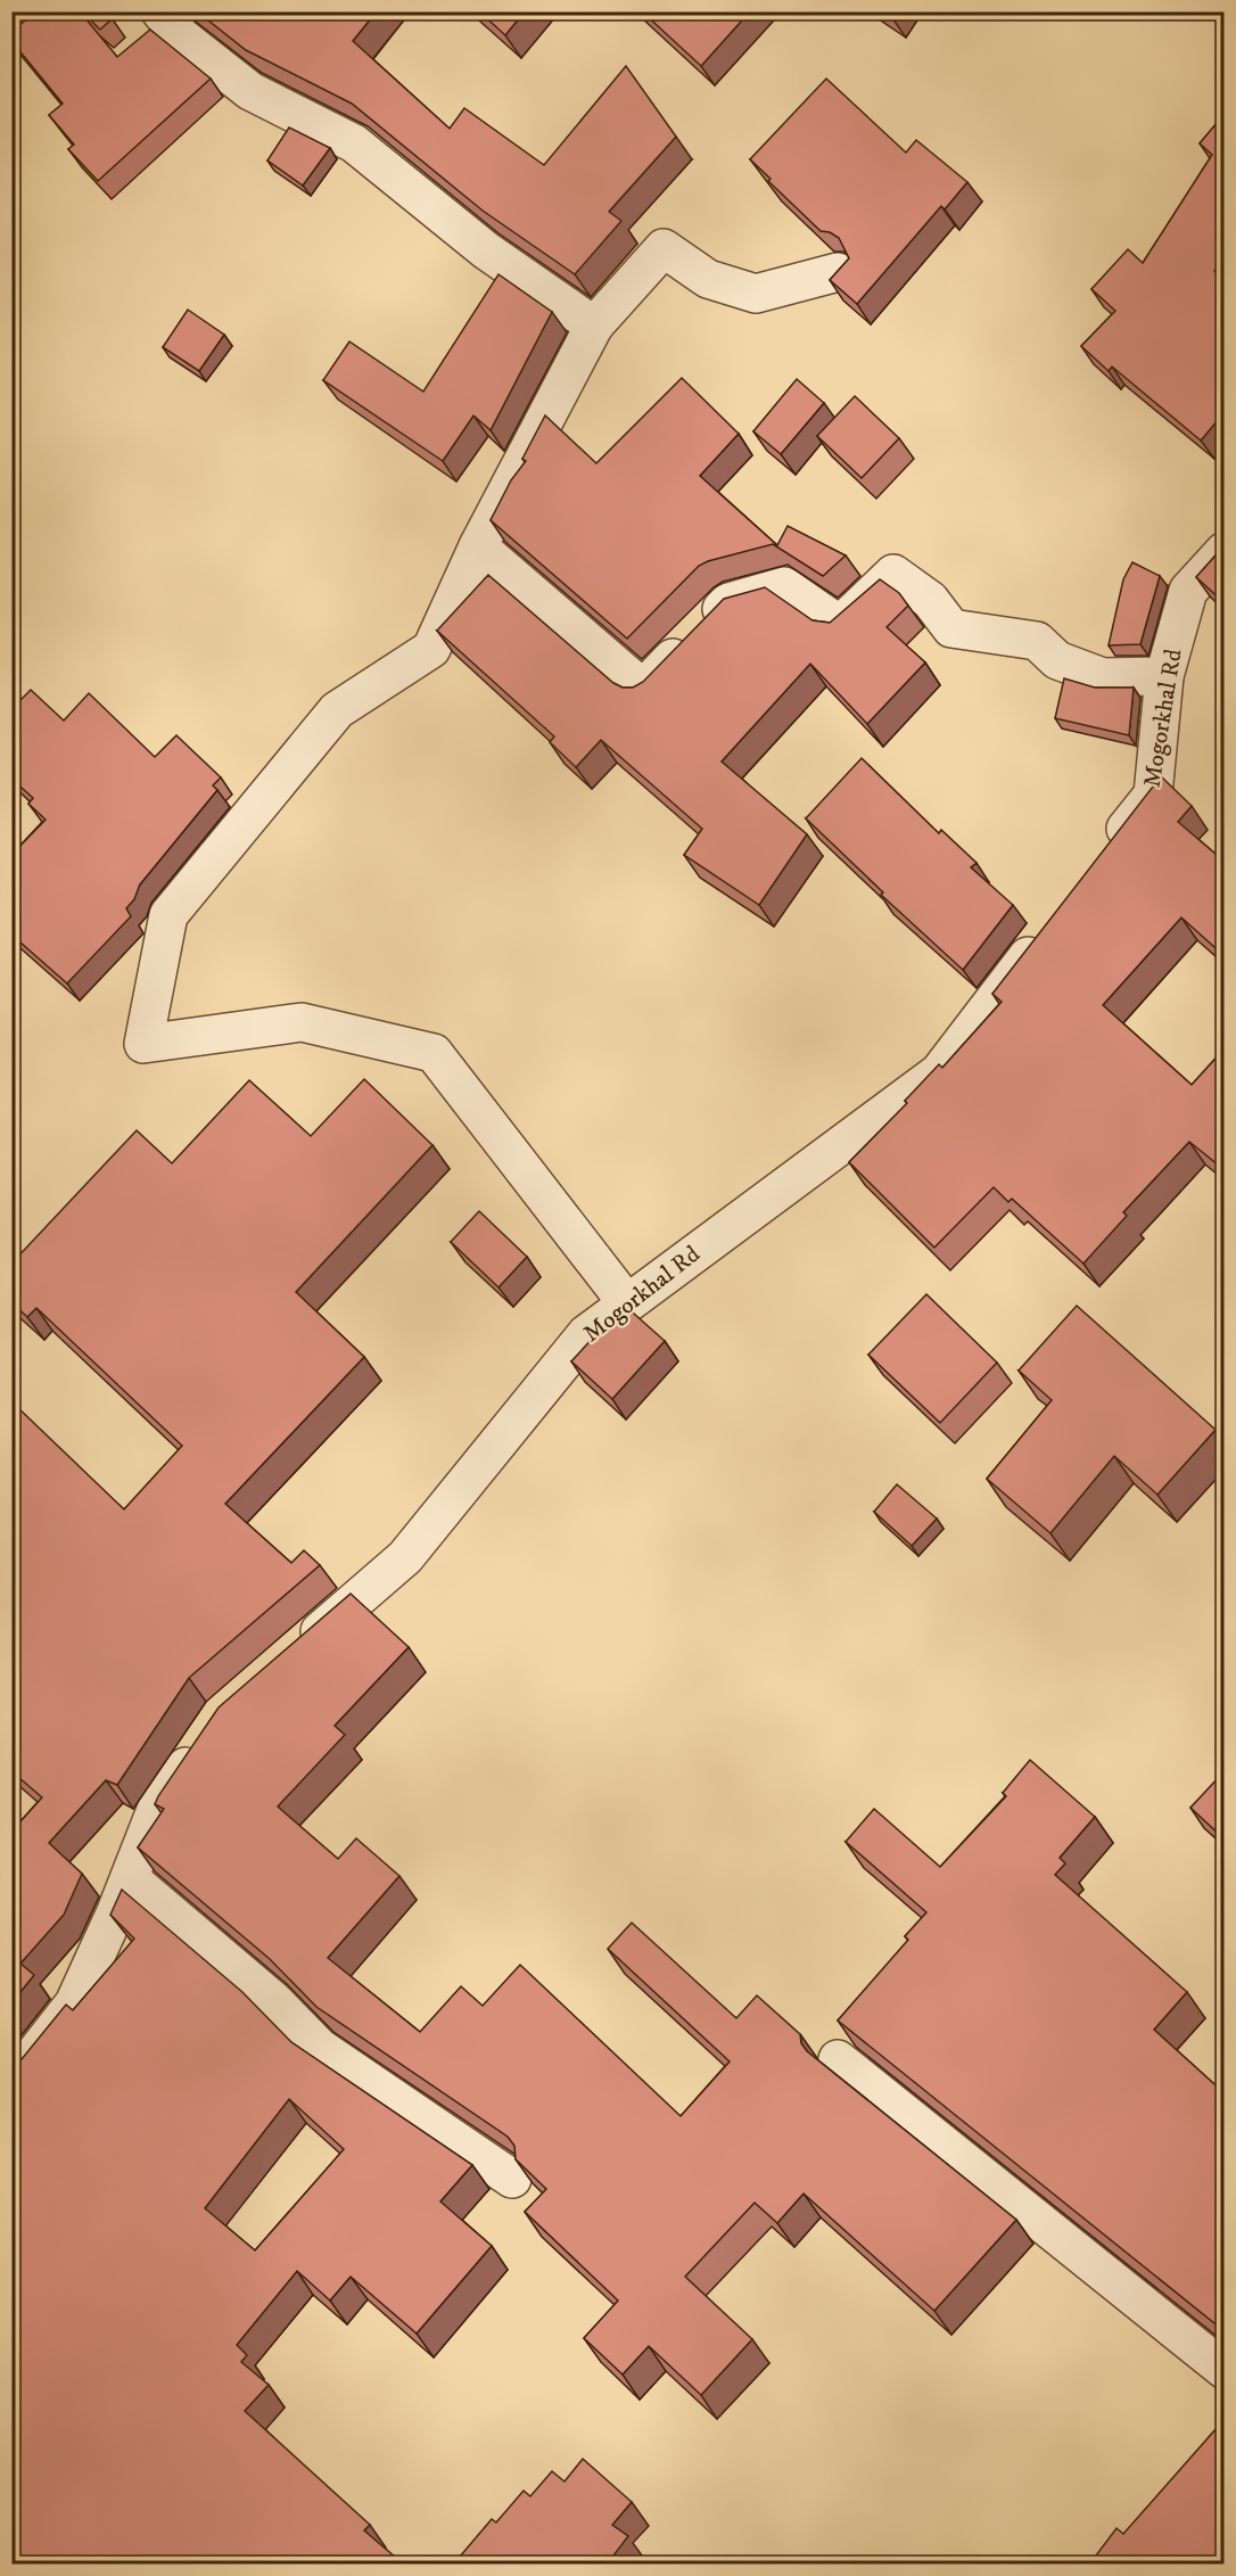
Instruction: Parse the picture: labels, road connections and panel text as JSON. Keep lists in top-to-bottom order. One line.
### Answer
{"streets":{"street":["Mogorkhal Rd"]}}
